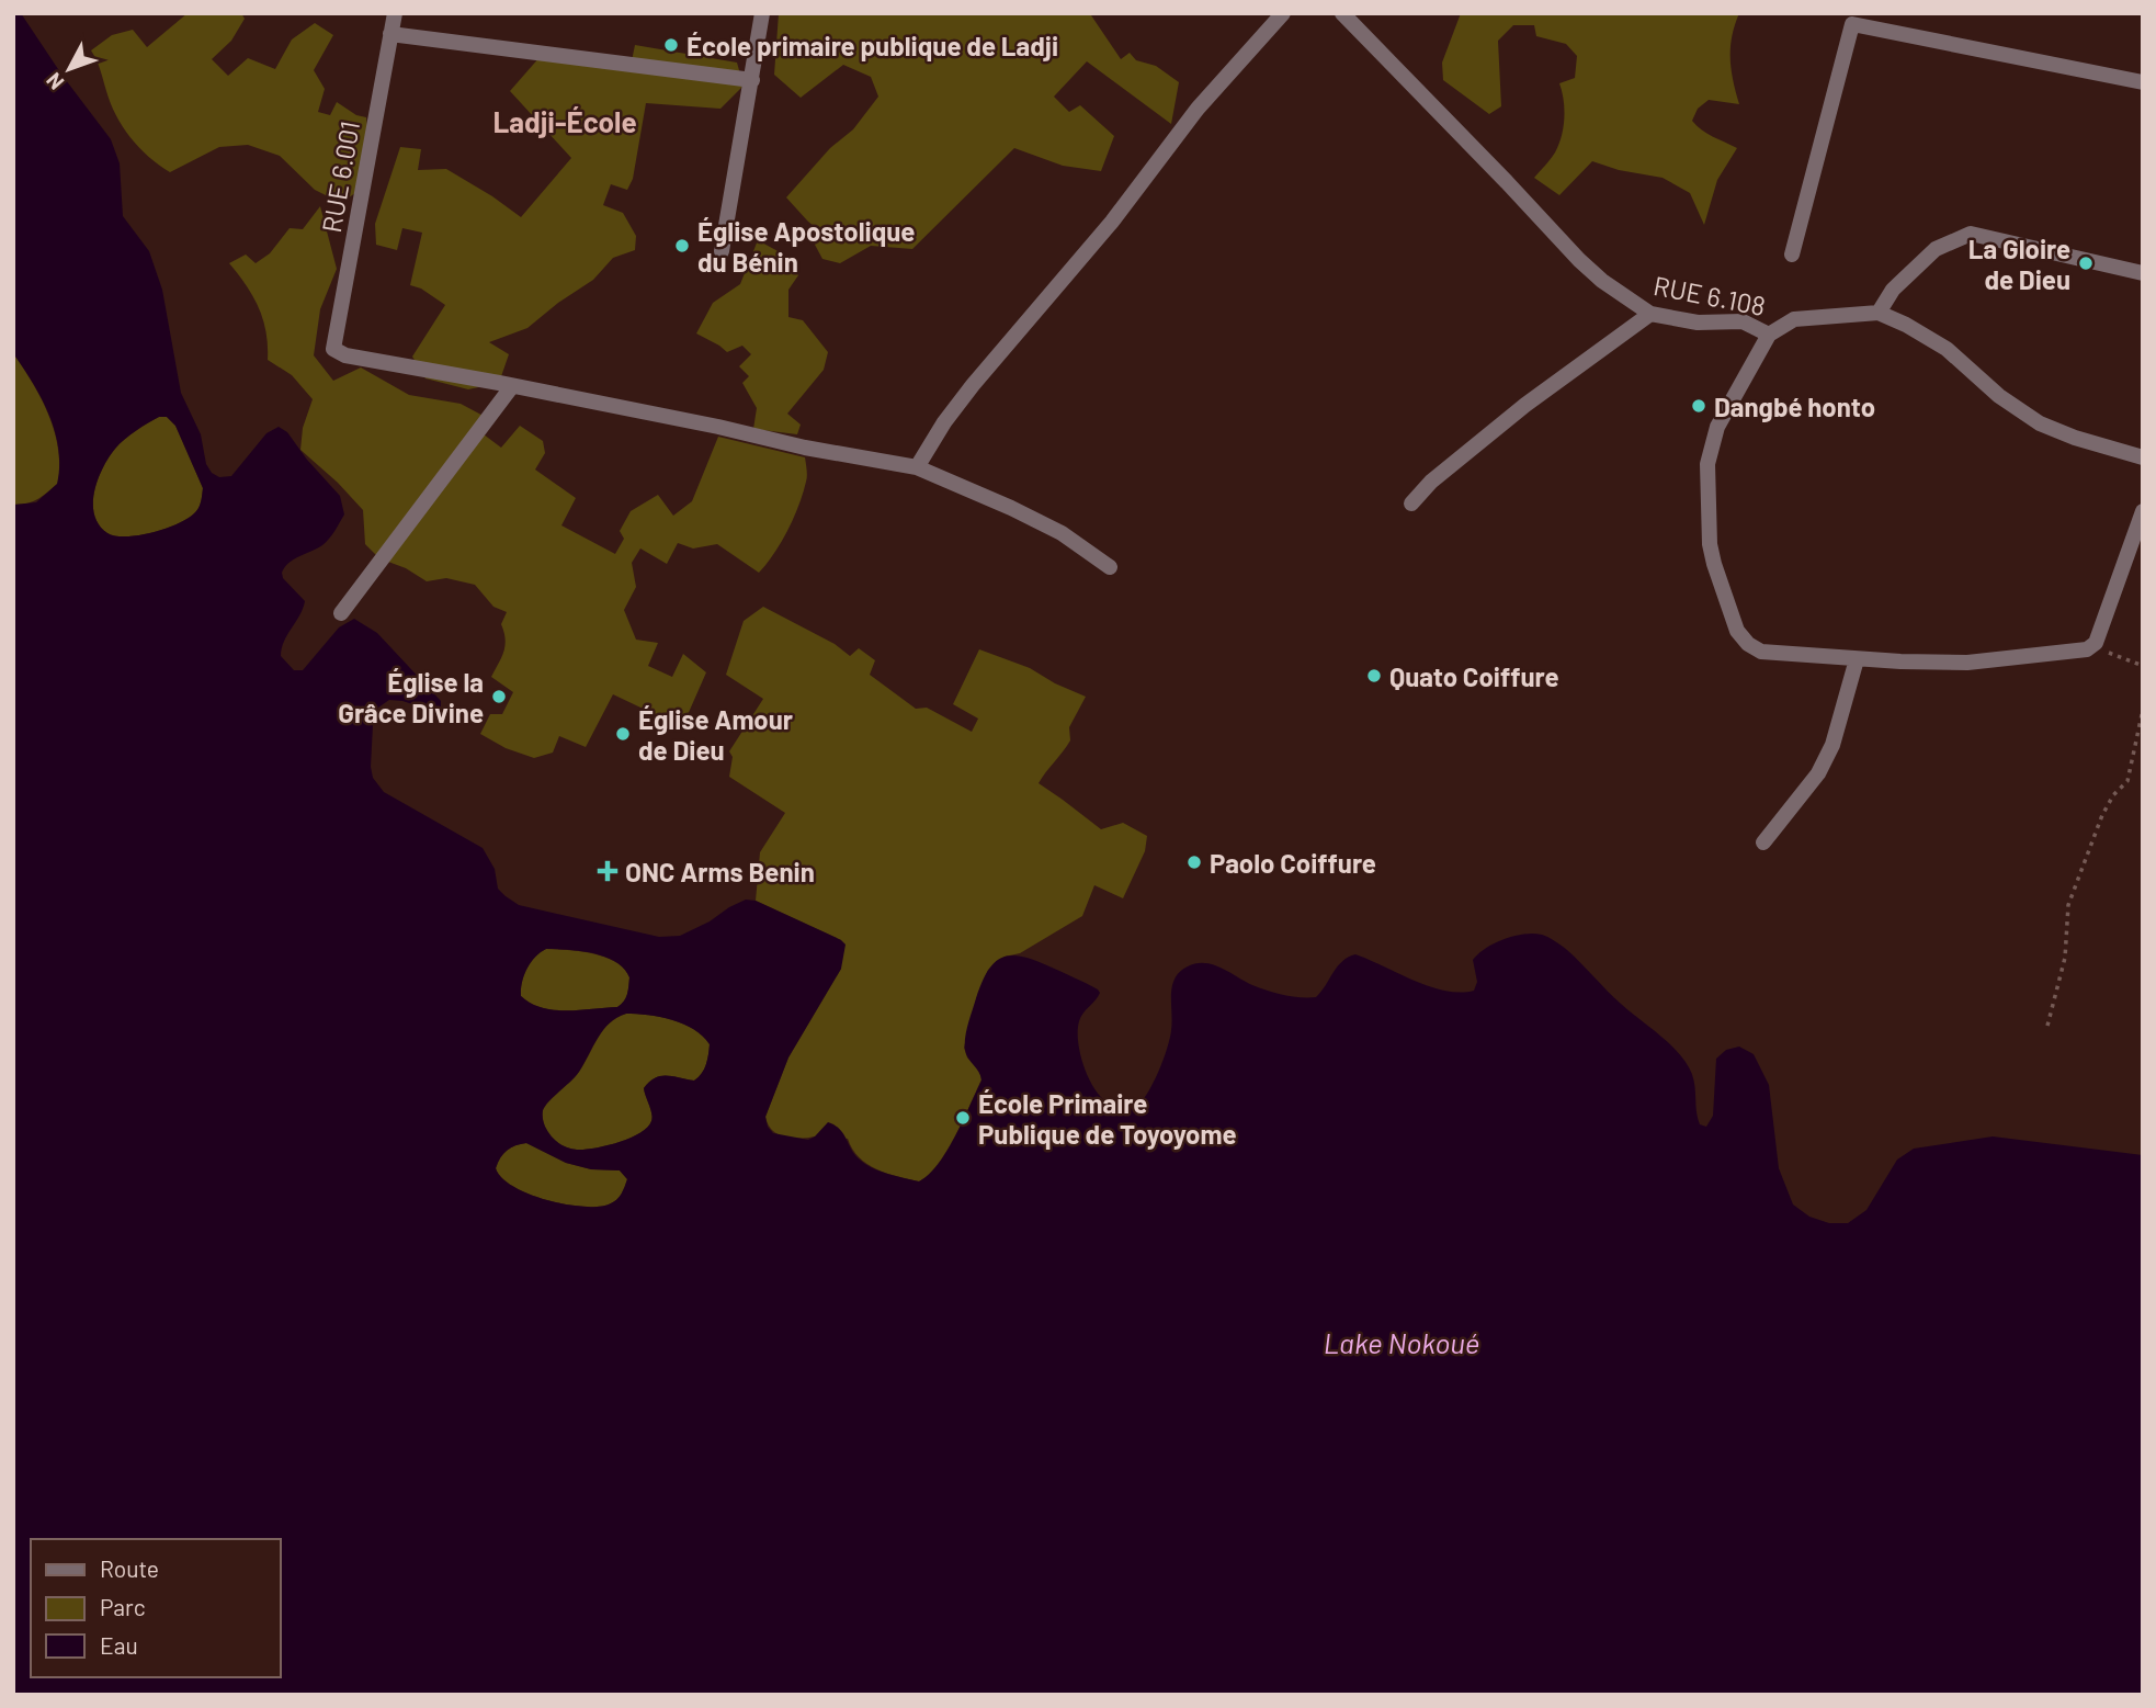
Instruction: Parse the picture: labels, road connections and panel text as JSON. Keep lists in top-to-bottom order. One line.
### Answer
{"streets":{"street":["RUE 6.001","RUE 6.108"]},"districts":["Ladji-École"],"water":["Lake Nokoué"],"places":{"other":["École primaire publique de Ladji","Église Apostolique du Bénin","La Gloire de Dieu","Dangbé honto","Quato Coiffure","Église la Grâce Divine","Église Amour de Dieu","Paolo Coiffure","École Primaire Publique de Toyoyome"],"health":["ONC Arms Benin"]},"legend":["Route","Parc","Eau"],"north":"bottom left"}
